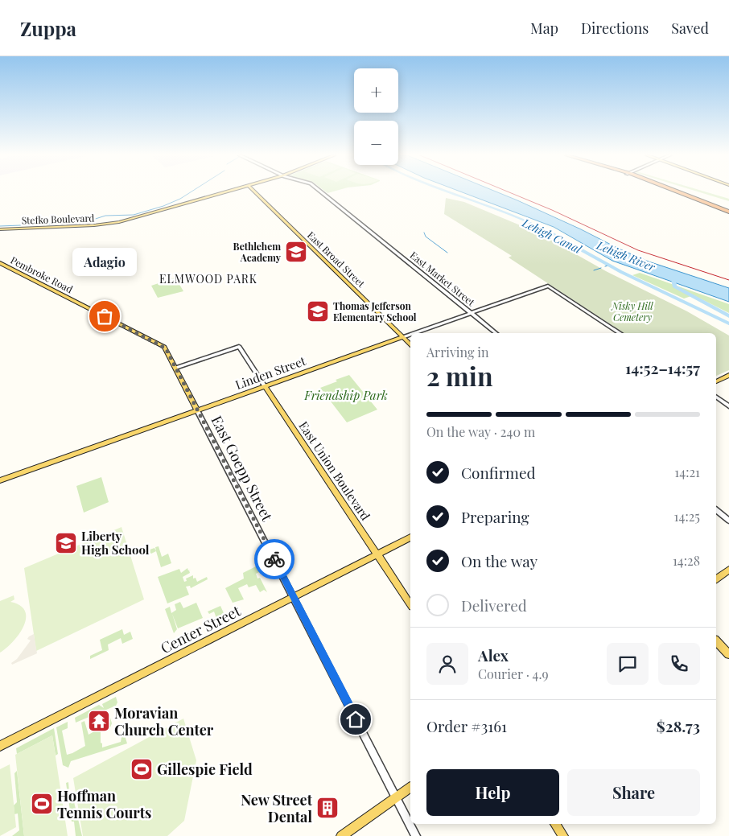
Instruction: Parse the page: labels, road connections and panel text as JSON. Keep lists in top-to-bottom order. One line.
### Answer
{"streets":{"main road":["Stefko Boulevard","East Broad Street","Pembroke Road","Linden Street","East Goepp Street","East Union Boulevard","Center Street"],"street":["East Market Street"]},"crossings":[["East Broad Street","Linden Street"],["Pembroke Road","East Goepp Street"],["East Market Street","Linden Street"],["Linden Street","East Goepp Street"],["Linden Street","East Union Boulevard"],["East Goepp Street","East Union Boulevard"],["East Goepp Street","Center Street"],["East Union Boulevard","Center Street"]],"districts":["ELMWOOD PARK"],"water":["Lehigh Canal","Lehigh River"],"parks":["Nisky Hill Cemetery","Friendship Park"],"places":{"school or university":["Bethlehem Academy","Thomas Jefferson Elementary School","Liberty High School"],"other":["Adagio"],"temple":["Moravian Church Center"],"sports":["Gillespie Field","Hoffman Tennis Courts"],"building":["New Street Dental"]},"page":{"header":"Zuppa","nav":["Map","Directions","Saved"],"map_buttons":["+","−"],"bubble":"Adagio","heading":["2 min","Arriving in","14:52–14:57"],"panel":["Alex","Courier · 4.9","Order #3161","$28.73"],"bar":"On the way · 240 m","list":[["Confirmed","14:21"],["Preparing","14:25"],["On the way","14:28"],"Delivered"],"buttons":["Help","Share"]}}
